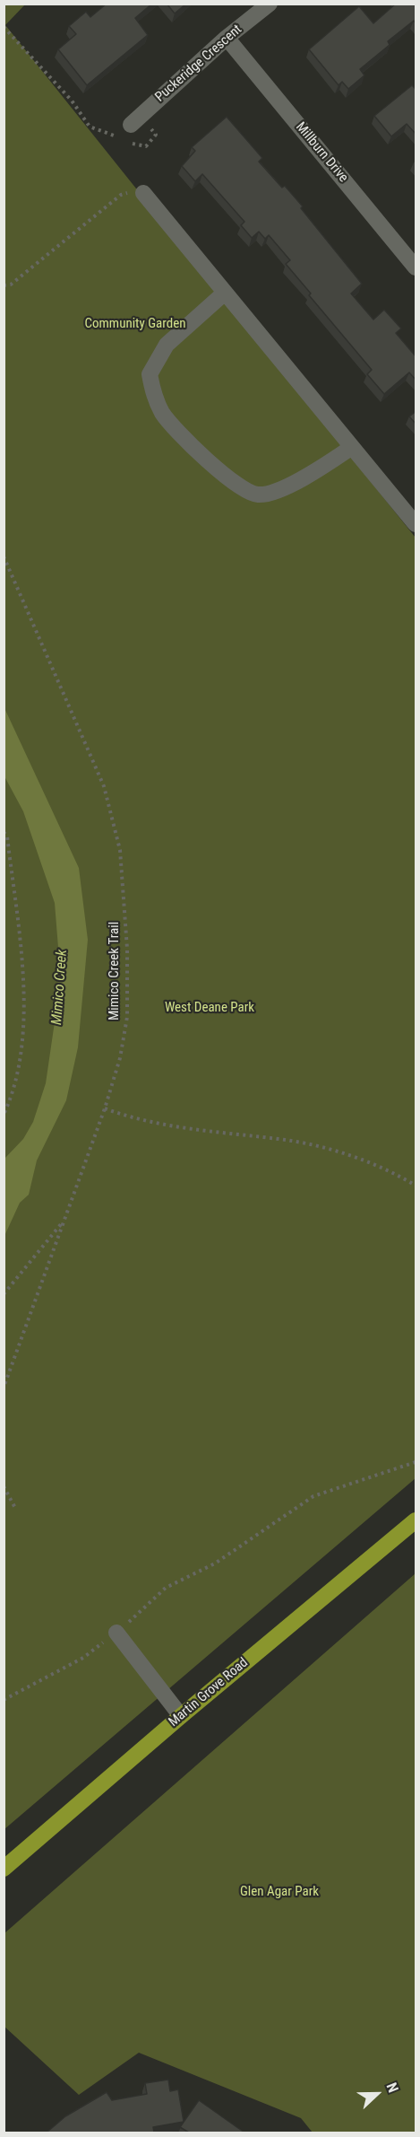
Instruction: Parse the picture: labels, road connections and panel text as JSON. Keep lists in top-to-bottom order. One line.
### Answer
{"streets":{"main road":["Martin Grove Road"],"street":["Puckeridge Crescent","Millburn Drive"],"path":["Mimico Creek Trail"]},"crossings":[["Puckeridge Crescent","Millburn Drive"]],"water":["Mimico Creek"],"parks":["Community Garden","West Deane Park","Glen Agar Park"],"north":"right"}
